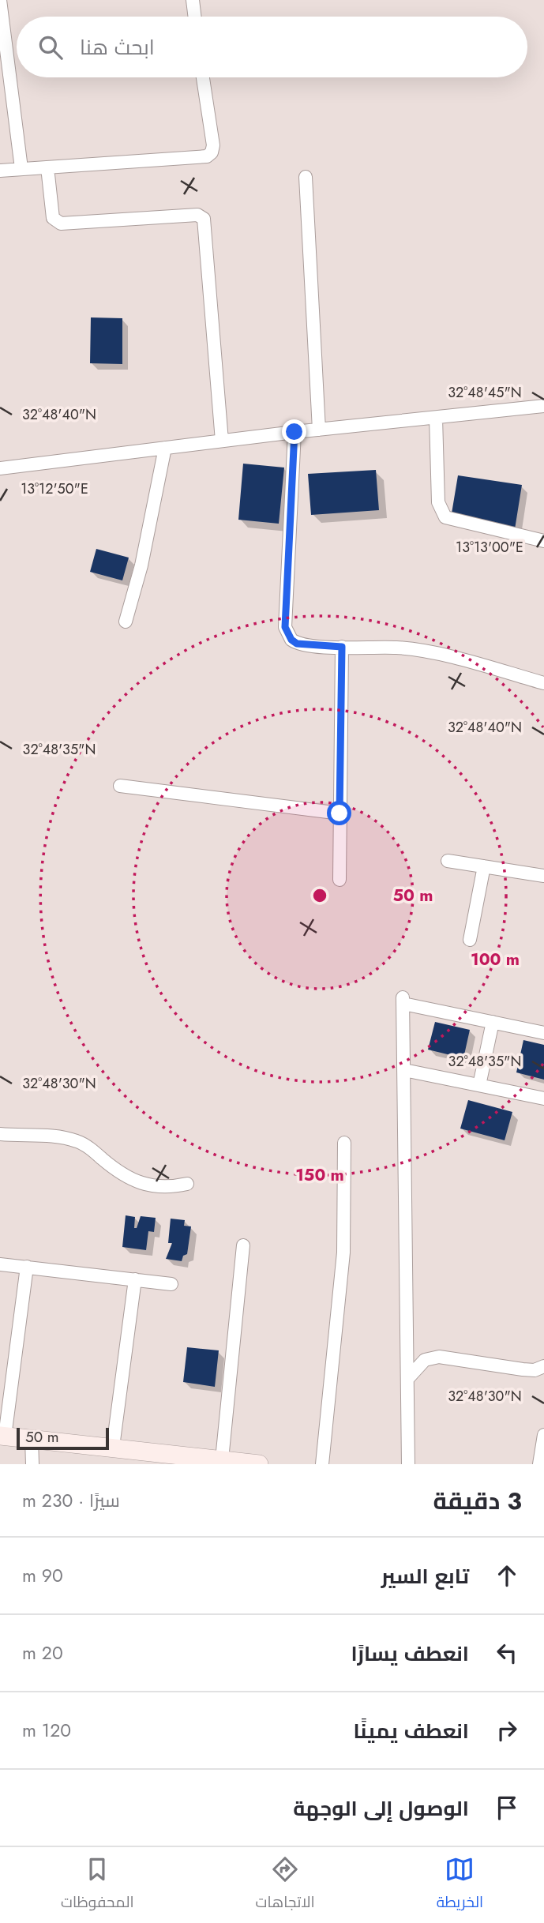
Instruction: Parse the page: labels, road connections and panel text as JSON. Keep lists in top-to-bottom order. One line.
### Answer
{"scale_bar":"50 m","page":{"search":"ابحث هنا","scale":"50 m","heading":["3 دقيقة","سيرًا · 230 m"],"list":[["تابع السير","90 m"],["انعطف يسارًا","20 m"],["انعطف يمينًا","120 m"],"الوصول إلى الوجهة"],"nav":["الخريطة","الاتجاهات","المحفوظات"]},"coordinates":["32°48'45\"N","32°48'40\"N","13°12'50\"E","13°13'00\"E","32°48'35\"N","32°48'30\"N"],"rings":["50 m","100 m","150 m"]}
